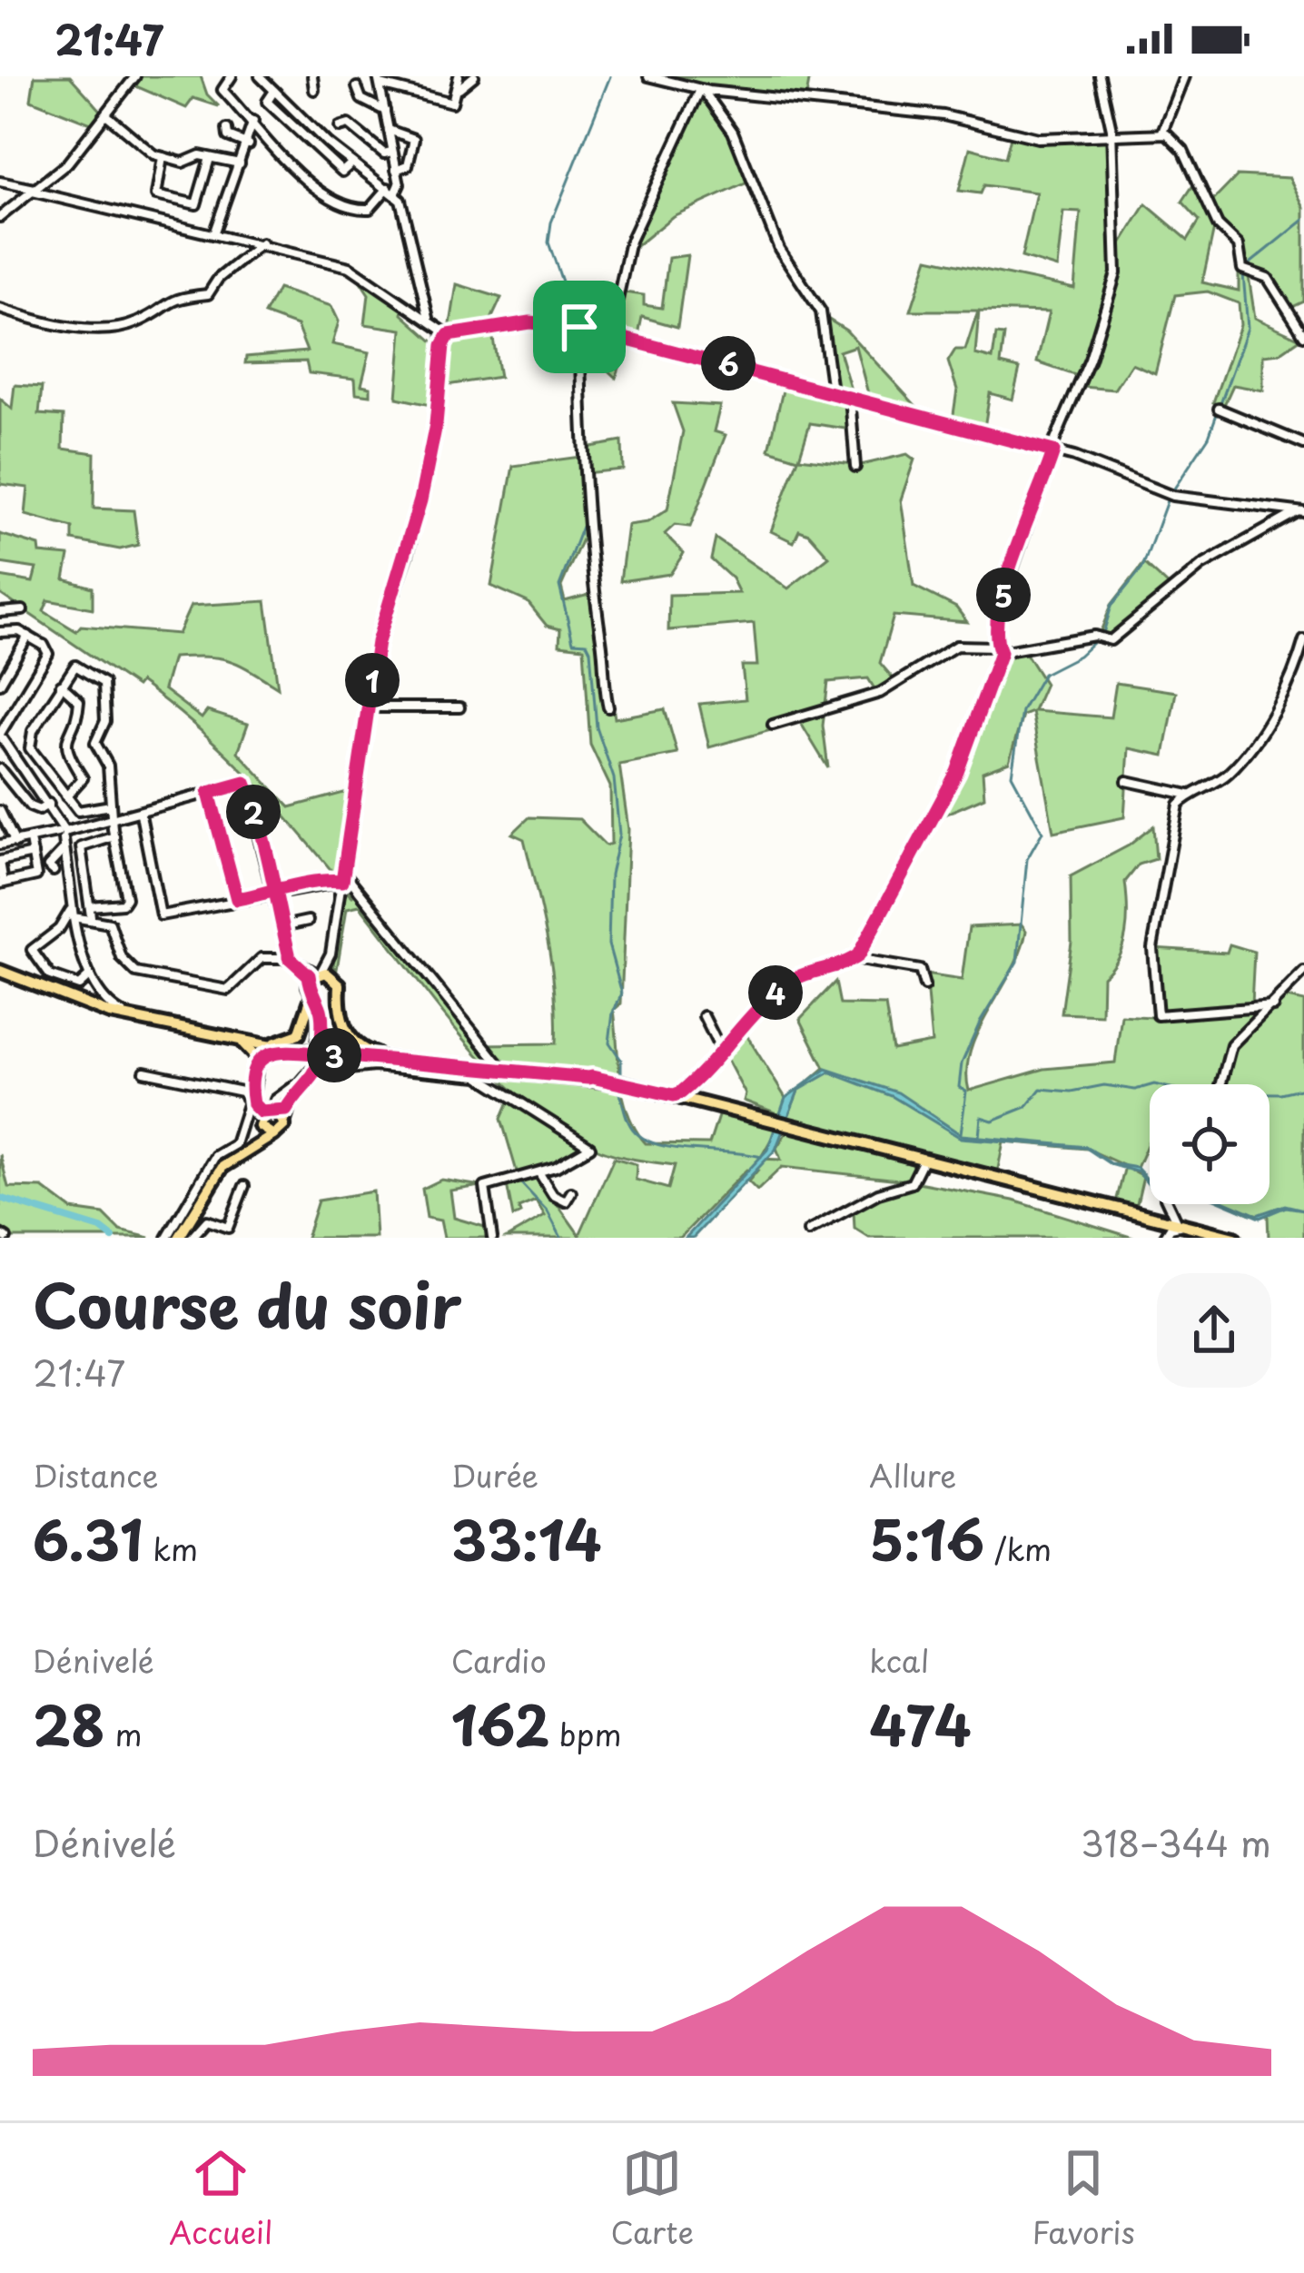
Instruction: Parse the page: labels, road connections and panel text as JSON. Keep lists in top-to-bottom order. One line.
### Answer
{"page":{"status":"21:47","pins":["6","5","1","2","4","3"],"heading":["Course du soir","21:47"],"stats":[["Distance","6.31 km"],["Durée","33:14"],["Allure","5:16 /km"],["Dénivelé","28 m"],["Cardio","162 bpm"],["kcal","474"]],"chart":["Dénivelé","318–344 m"],"tabs":["Accueil","Carte","Favoris"]}}
